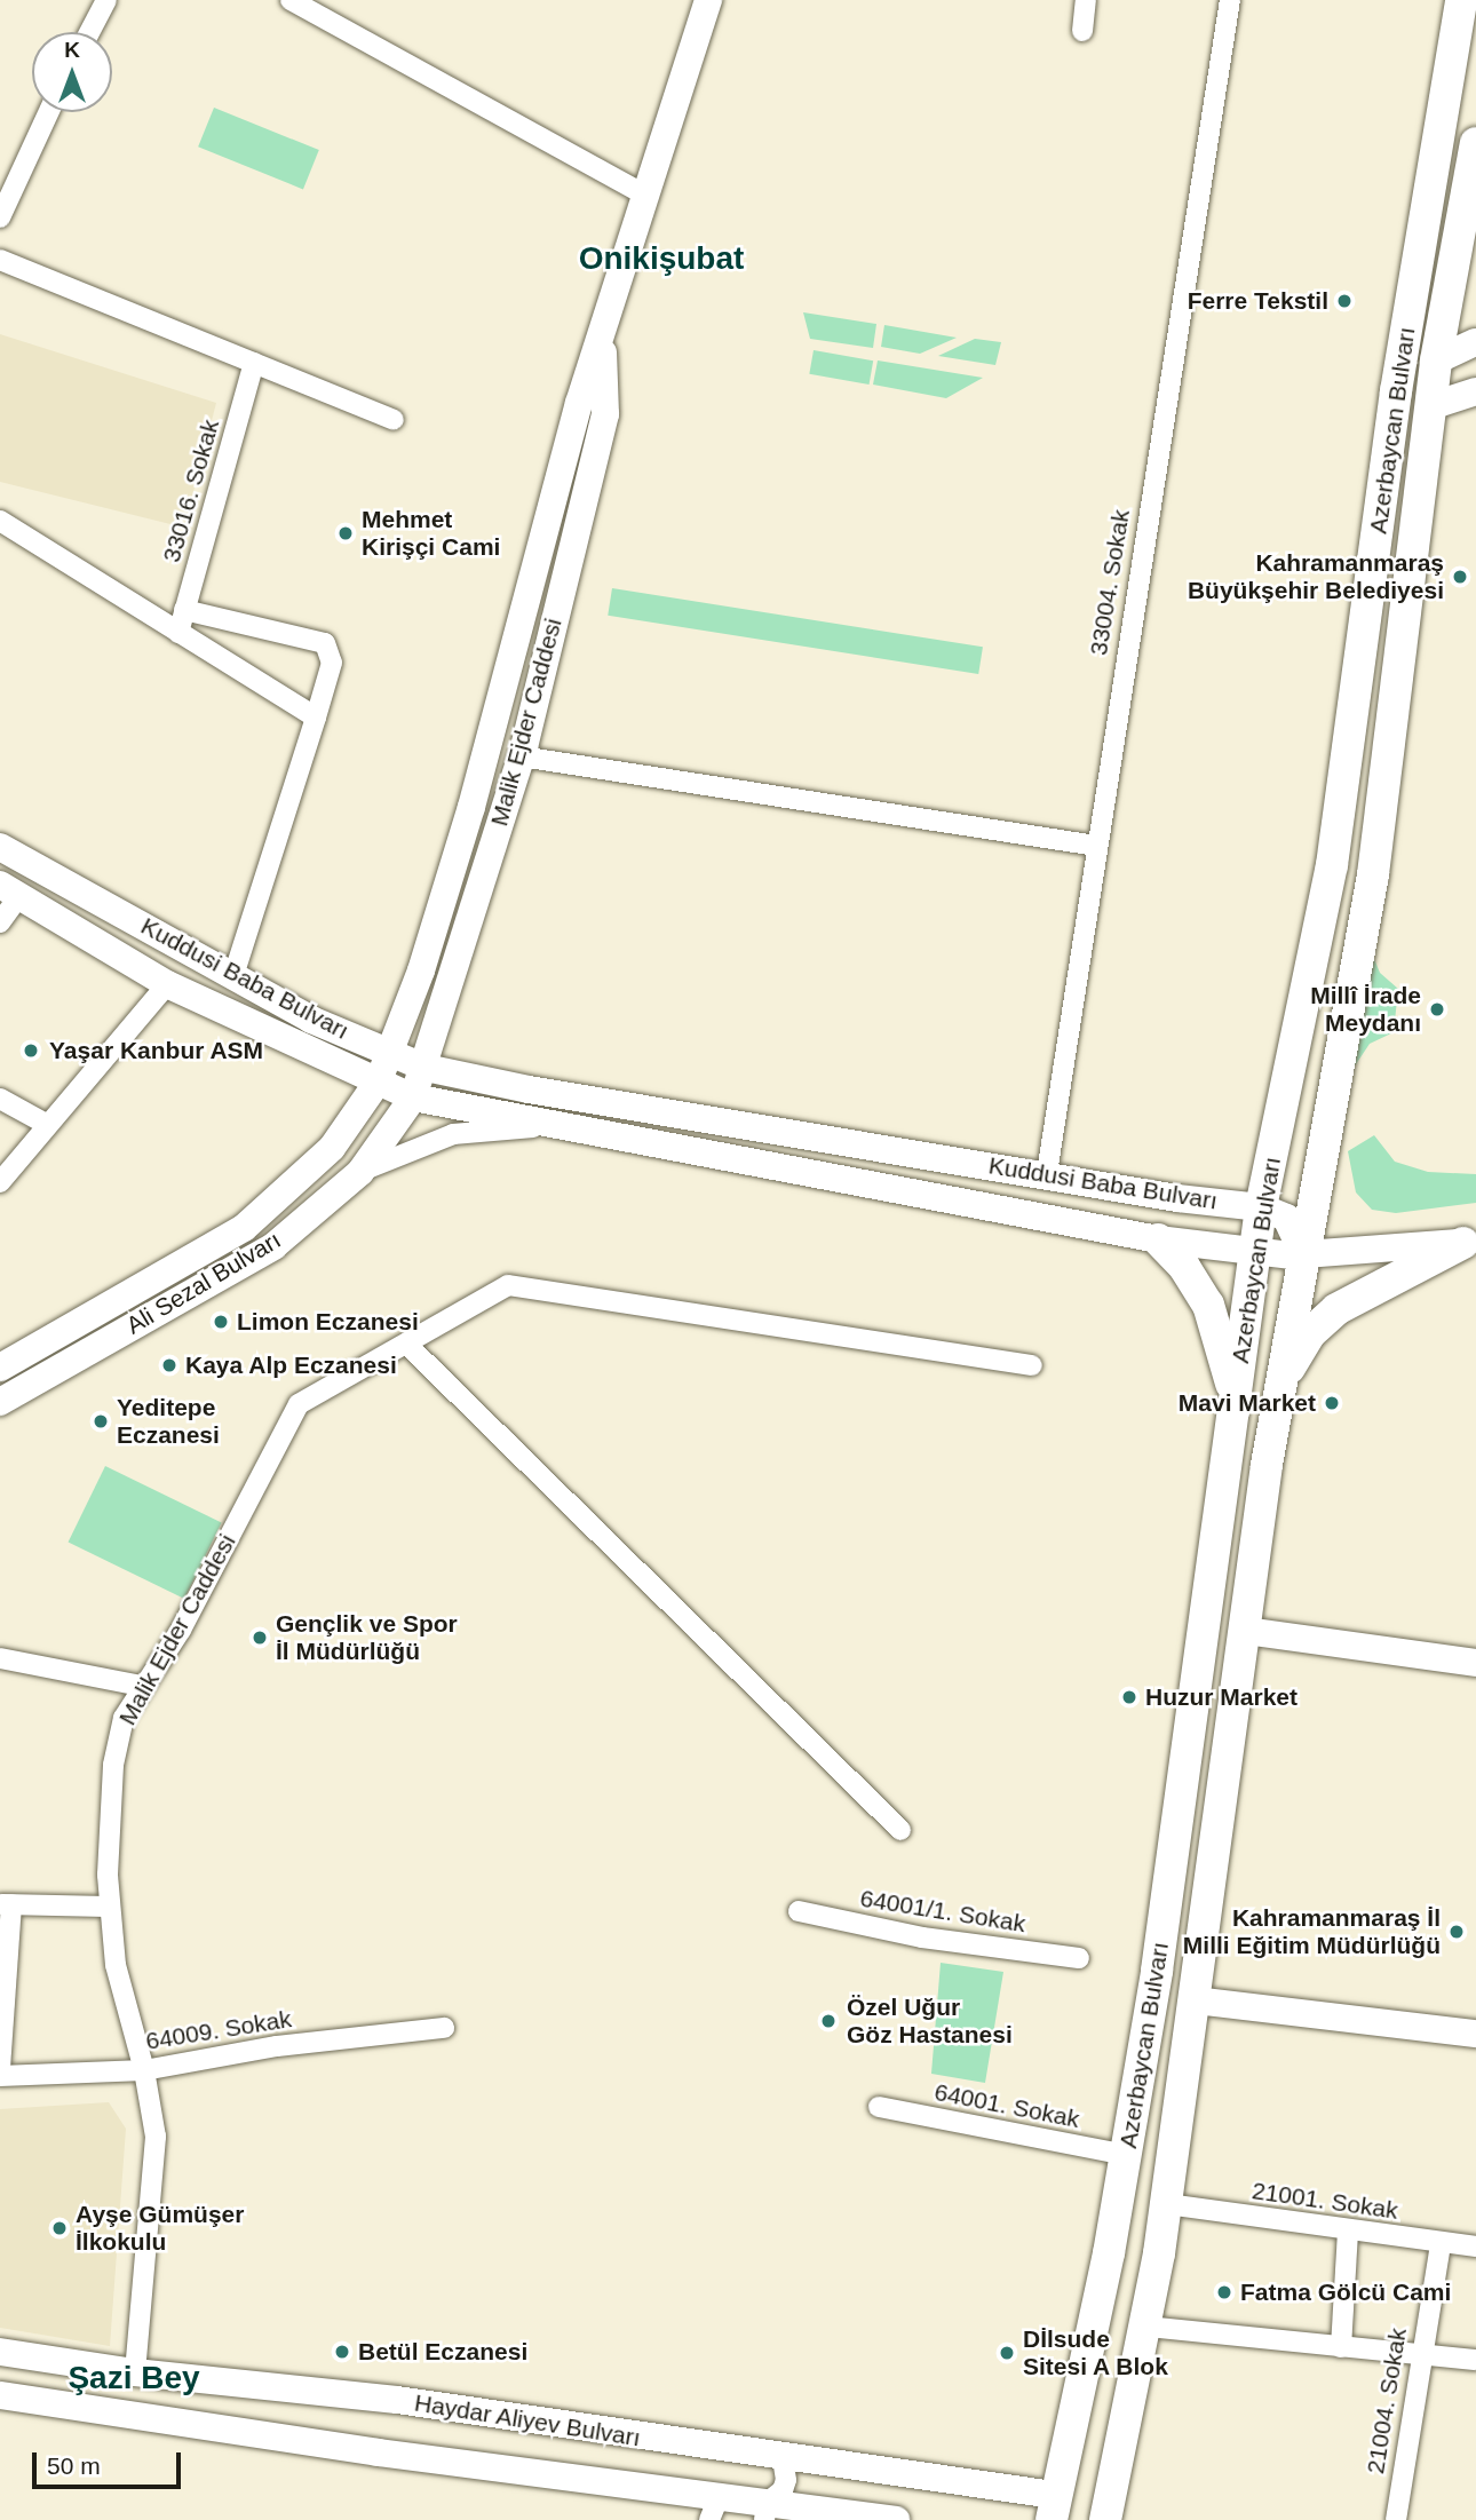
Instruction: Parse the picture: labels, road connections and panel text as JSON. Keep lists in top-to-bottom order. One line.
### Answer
{"streets":{"main road":["Azerbaycan Bulvarı","Malik Ejder Caddesi","Kuddusi Baba Bulvarı","Ali Sezal Bulvarı","Haydar Aliyev Bulvarı"],"street":["33016. Sokak","33004. Sokak","64001/1. Sokak","64009. Sokak","64001. Sokak","21001. Sokak","21004. Sokak"]},"crossings":[["Azerbaycan Bulvarı","Kuddusi Baba Bulvarı"],["Azerbaycan Bulvarı","64001. Sokak"],["Azerbaycan Bulvarı","21001. Sokak"],["Azerbaycan Bulvarı","Haydar Aliyev Bulvarı"],["33004. Sokak","Kuddusi Baba Bulvarı"],["Malik Ejder Caddesi","Kuddusi Baba Bulvarı"],["Malik Ejder Caddesi","Ali Sezal Bulvarı"],["Malik Ejder Caddesi","64009. Sokak"],["Malik Ejder Caddesi","Haydar Aliyev Bulvarı"],["Kuddusi Baba Bulvarı","Ali Sezal Bulvarı"],["21001. Sokak","21004. Sokak"]],"districts":["Onikişubat","Şazi Bey"],"places":["Ferre Tekstil","Mehmet Kirişçi Cami","Kahramanmaraş Büyükşehir Belediyesi","Millî İrade Meydanı","Yaşar Kanbur ASM","Limon Eczanesi","Kaya Alp Eczanesi","Mavi Market","Yeditepe Eczanesi","Gençlik ve Spor İl Müdürlüğü","Huzur Market","Kahramanmaraş İl Milli Eğitim Müdürlüğü","Özel Uğur Göz Hastanesi","Ayşe Gümüşer İlkokulu","Fatma Gölcü Cami","Betül Eczanesi","Dİlsude Sitesi A Blok"],"scale_bar":"50 m","north":"top"}
